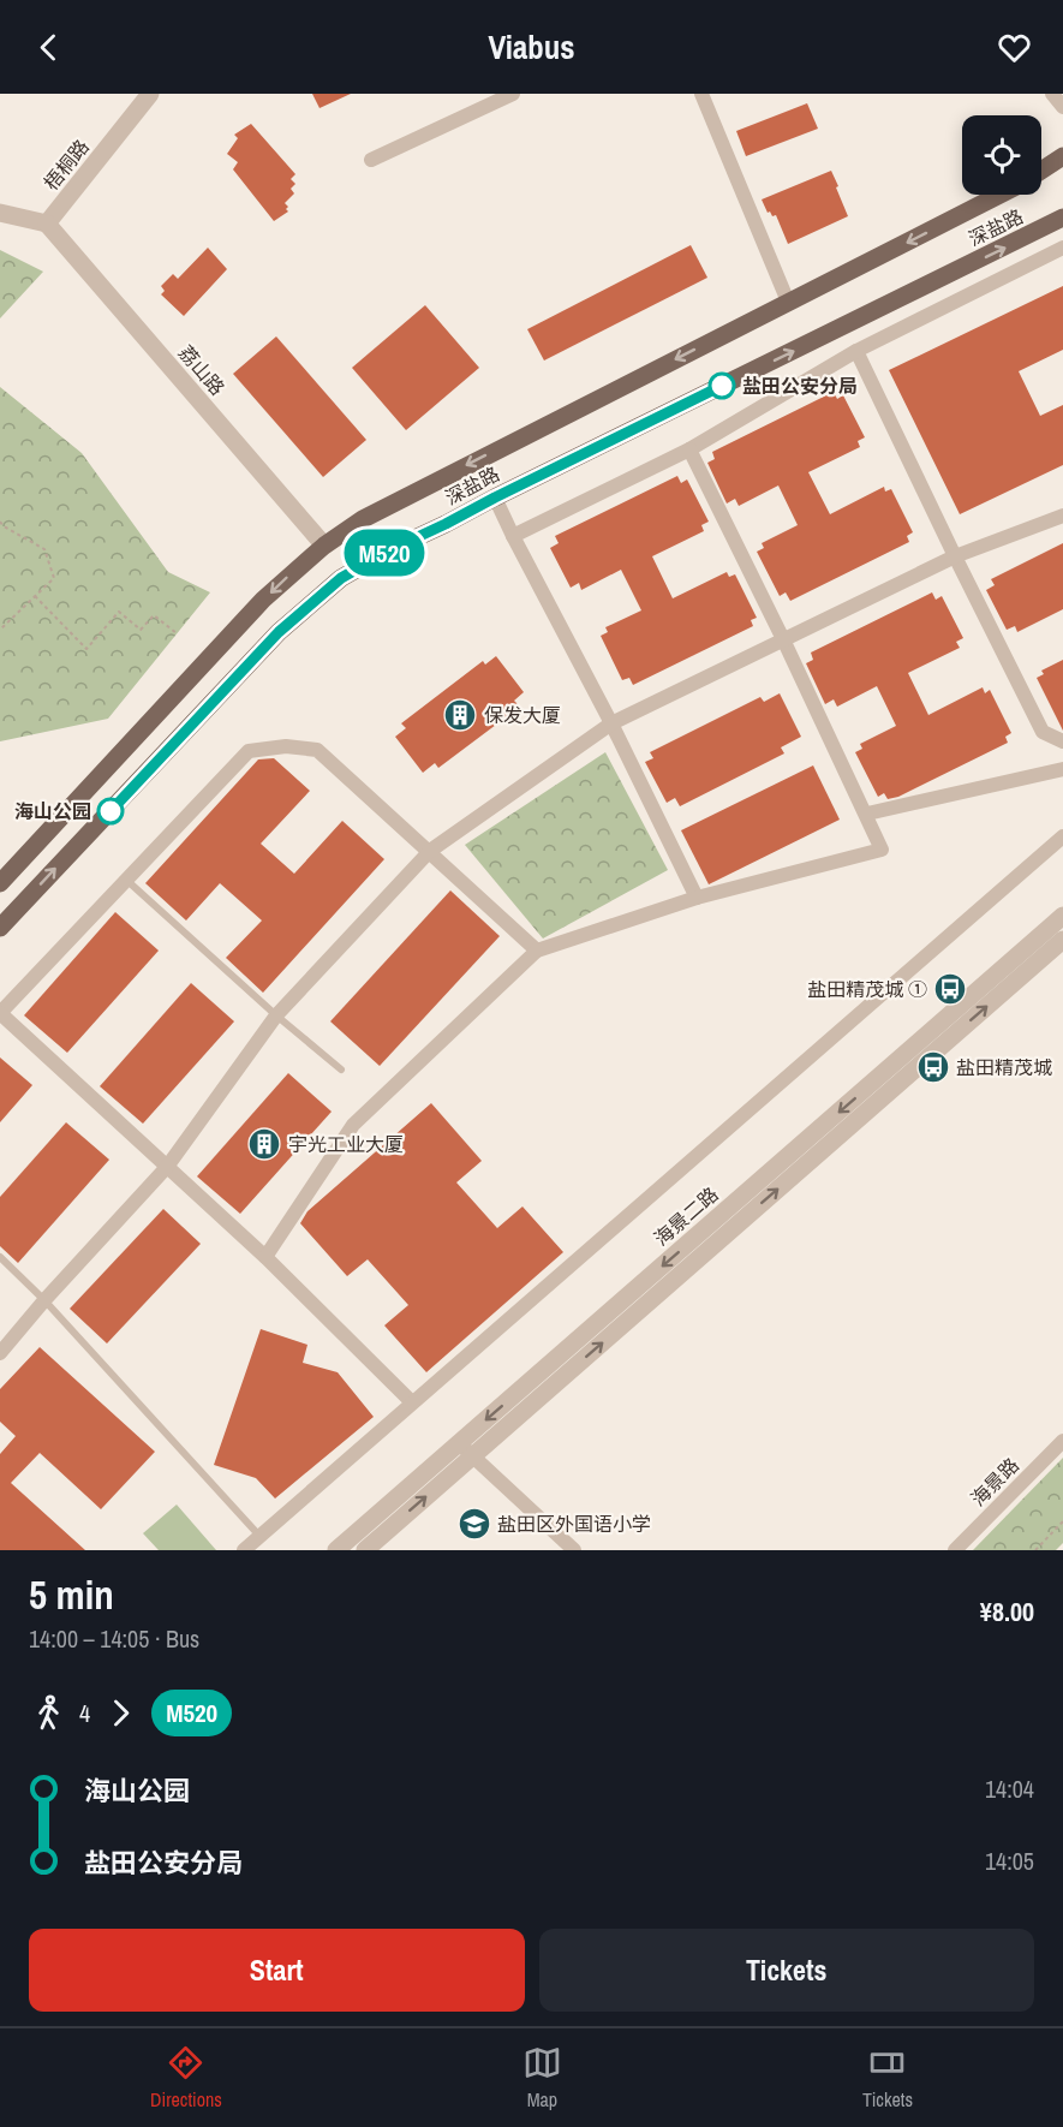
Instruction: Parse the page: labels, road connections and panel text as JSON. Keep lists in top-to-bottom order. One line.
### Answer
{"streets":{"main road":["深盐路"],"street":["梧桐路","荔山路","海景二路","海景路"]},"crossings":[["梧桐路","荔山路"],["深盐路","荔山路"]],"places":{"other":["盐田公安分局","海山公园"],"building":["保发大厦","宇光工业大厦"],"bus stop":["盐田精茂城 ①","盐田精茂城"],"school or university":["盐田区外国语小学"]},"lines":["bus line M520"],"page":{"header":"Viabus","on_map":"M520","heading":["5 min","14:00 – 14:05 · Bus","¥8.00"],"legs":["4","M520"],"list":[{"name":"海山公园","value":"14:04"},{"name":"盐田公安分局","value":"14:05"}],"buttons":["Start","Tickets"],"tabs":["Directions","Map","Tickets"]}}
